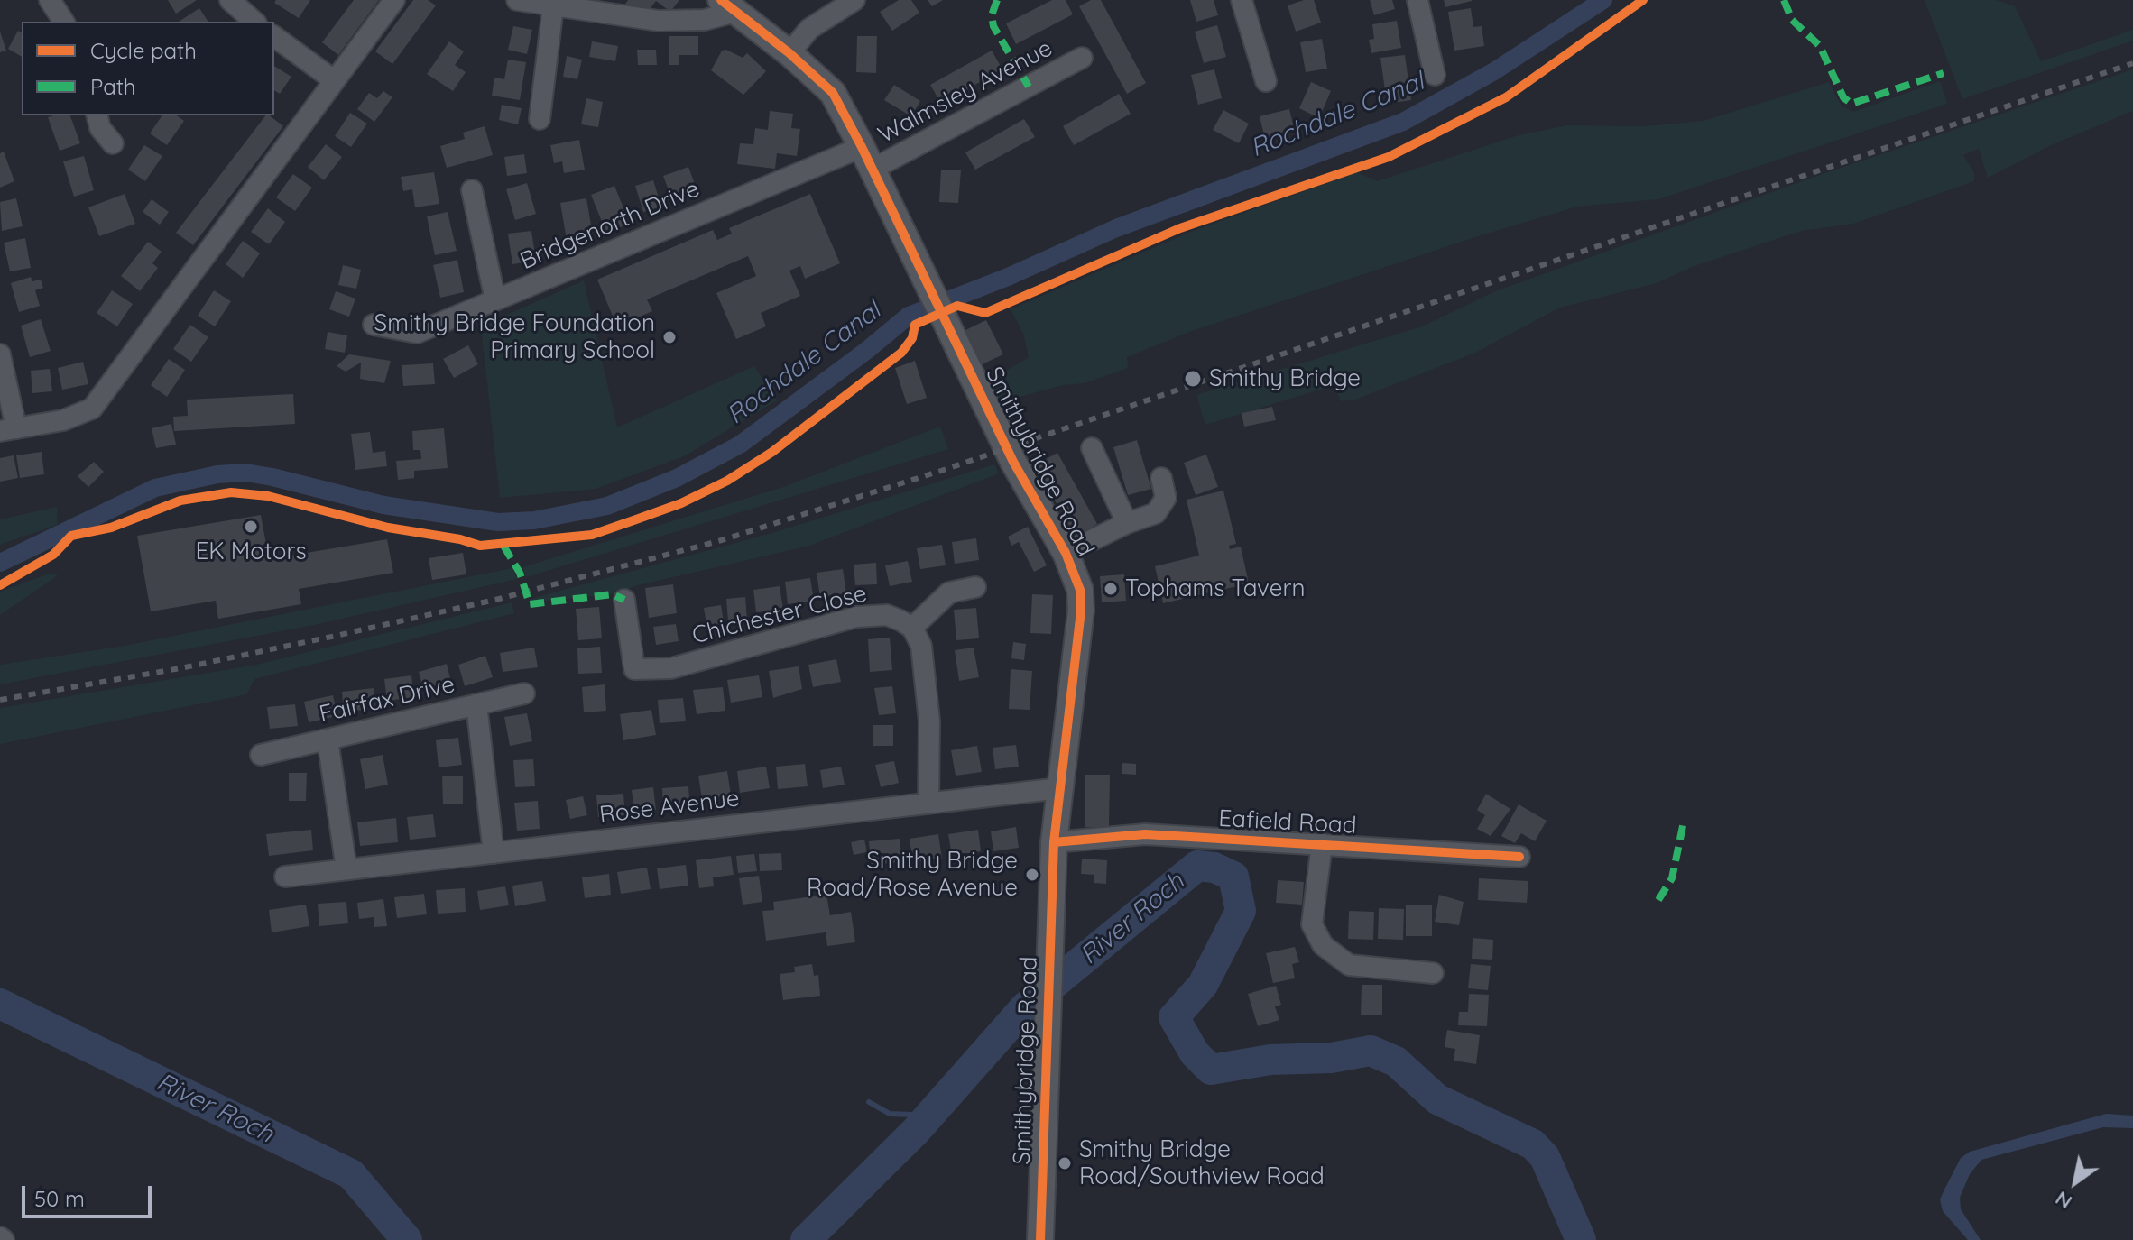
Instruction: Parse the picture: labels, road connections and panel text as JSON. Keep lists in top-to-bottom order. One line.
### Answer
{"streets":{"street":["Walmsley Avenue","Bridgenorth Drive","Smithybridge Road","Chichester Close","Fairfax Drive","Rose Avenue","Eafield Road"]},"crossings":[["Walmsley Avenue","Bridgenorth Drive"],["Walmsley Avenue","Smithybridge Road"],["Bridgenorth Drive","Smithybridge Road"],["Smithybridge Road","Rose Avenue"],["Smithybridge Road","Eafield Road"]],"water":["Rochdale Canal","River Roch"],"places":["Smithy Bridge Foundation Primary School","Smithy Bridge","EK Motors","Tophams Tavern","Smithy Bridge Road/Rose Avenue","Smithy Bridge Road/Southview Road"],"legend":["Cycle path","Path"],"scale_bar":"50 m","north":"bottom left"}
